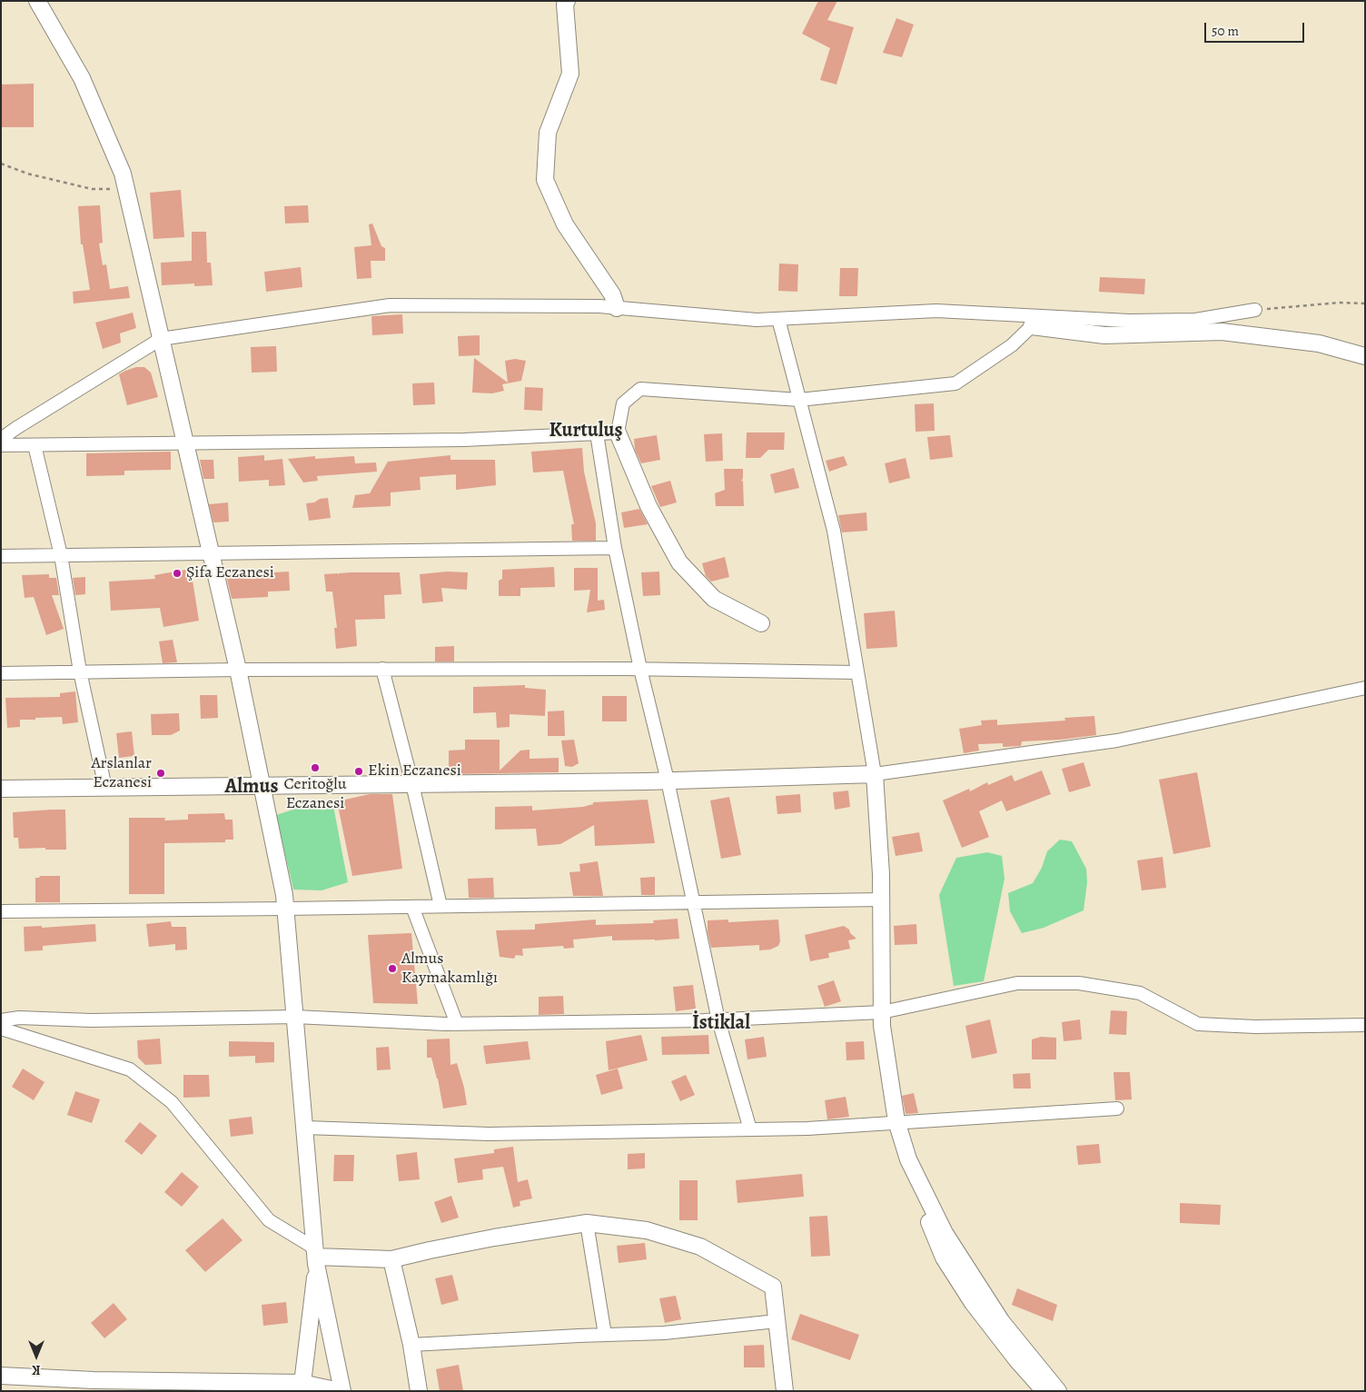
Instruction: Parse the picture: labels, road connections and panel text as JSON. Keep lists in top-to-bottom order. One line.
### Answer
{"districts":["Kurtuluş","Almus","İstiklal"],"places":["Şifa Eczanesi","Ceritoğlu Eczanesi","Ekin Eczanesi","Arslanlar Eczanesi","Almus Kaymakamlığı"],"scale_bar":"50 m","north":"bottom"}
